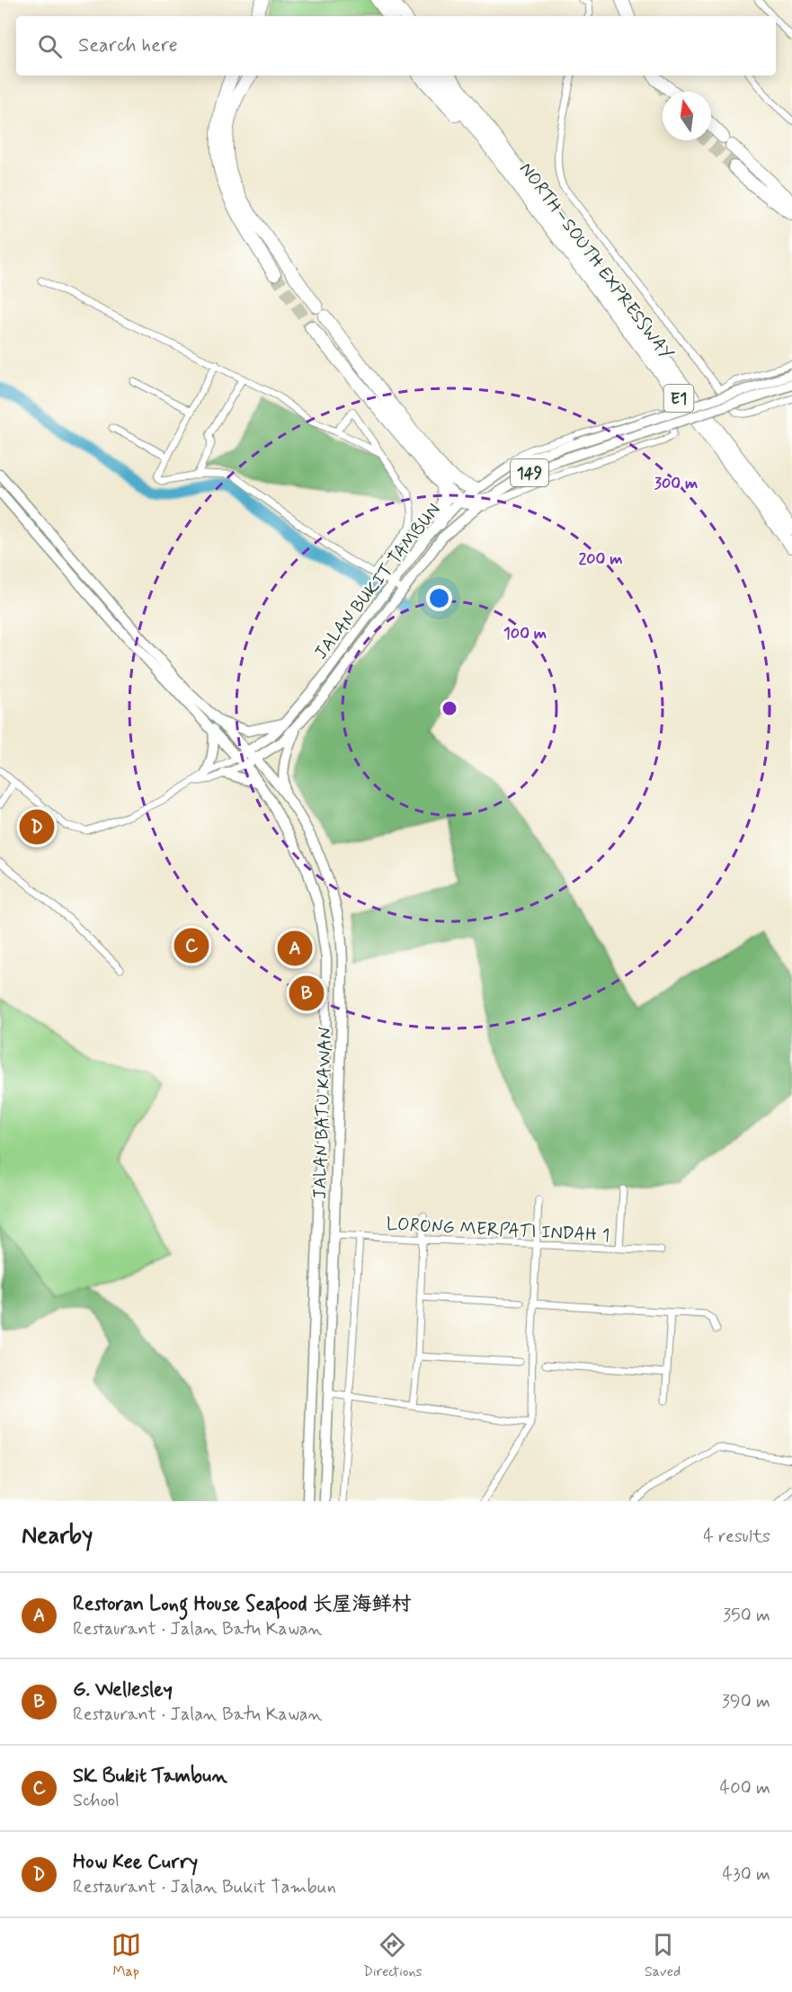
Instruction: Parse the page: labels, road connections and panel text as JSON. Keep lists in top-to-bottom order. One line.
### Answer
{"streets":{"highway":["NORTH–SOUTH EXPRESSWAY","E1"],"main road":["149","JALAN BUKIT TAMBUN","JALAN BATU KAWAN"],"street":["LORONG MERPATI INDAH 1"]},"crossings":[["JALAN BUKIT TAMBUN","JALAN BATU KAWAN"],["JALAN BATU KAWAN","LORONG MERPATI INDAH 1"]],"north":"top","page":{"search":"Search here","pins":["D","C","A","B"],"heading":["Nearby","4 results"],"list":[{"mark":"A","name":"Restoran Long House Seafood 长屋海鲜村","note":"Restaurant · Jalan Batu Kawan","value":"350 m"},{"mark":"B","name":"G. Wellesley","note":"Restaurant · Jalan Batu Kawan","value":"390 m"},{"mark":"C","name":"SK Bukit Tambun","note":"School","value":"400 m"},{"mark":"D","name":"How Kee Curry","note":"Restaurant · Jalan Bukit Tambun","value":"430 m"}],"nav":["Map","Directions","Saved"]},"rings":["300 m","200 m","100 m"]}
